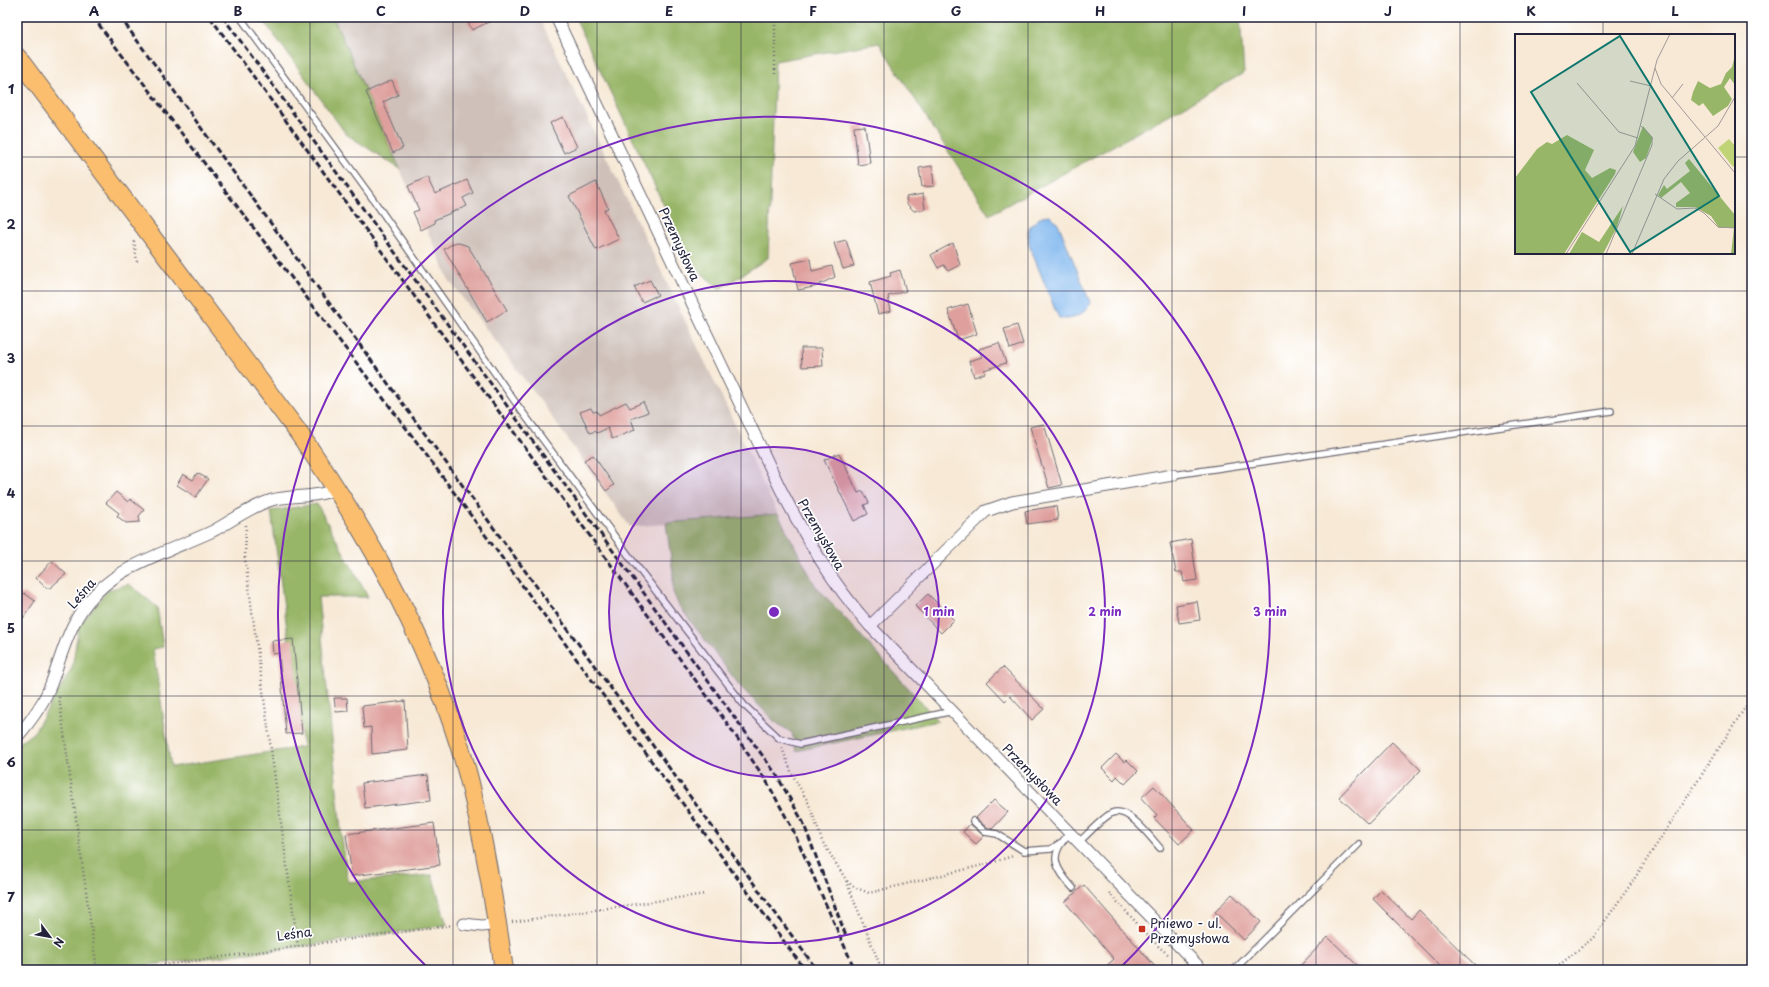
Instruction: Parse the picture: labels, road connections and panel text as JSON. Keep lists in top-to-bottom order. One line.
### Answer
{"streets":{"street":["Przemysłowa","Leśna"]},"places":{"transit":["Pniewo - ul. Przemysłowa"]},"north":"bottom right","grid":{"columns":["A","B","C","D","E","F","G","H","I","J","K","L"],"rows":["1","2","3","4","5","6","7"]},"rings":["1 min","2 min","3 min"]}
